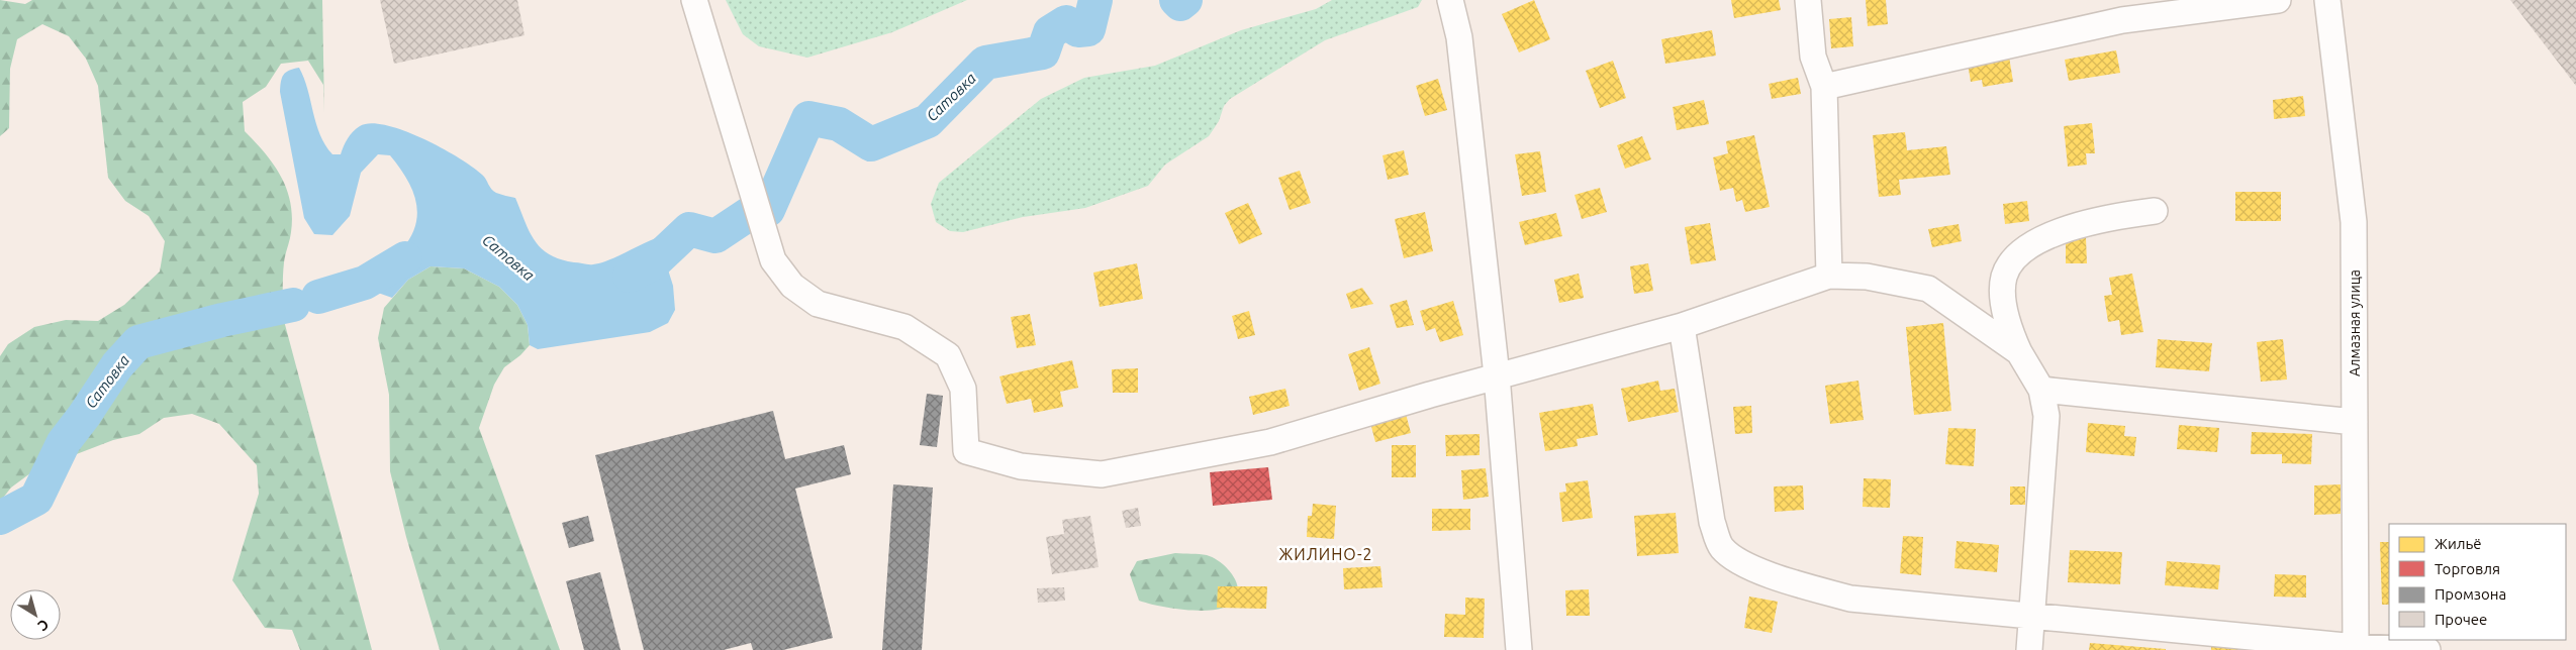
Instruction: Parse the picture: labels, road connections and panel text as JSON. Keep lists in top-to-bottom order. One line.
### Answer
{"streets":{"street":["Алмазная улица"]},"districts":["ЖИЛИНО-2"],"water":["Сатовка"],"legend":["Жильё","Торговля","Промзона","Прочее"],"north":"bottom right"}
